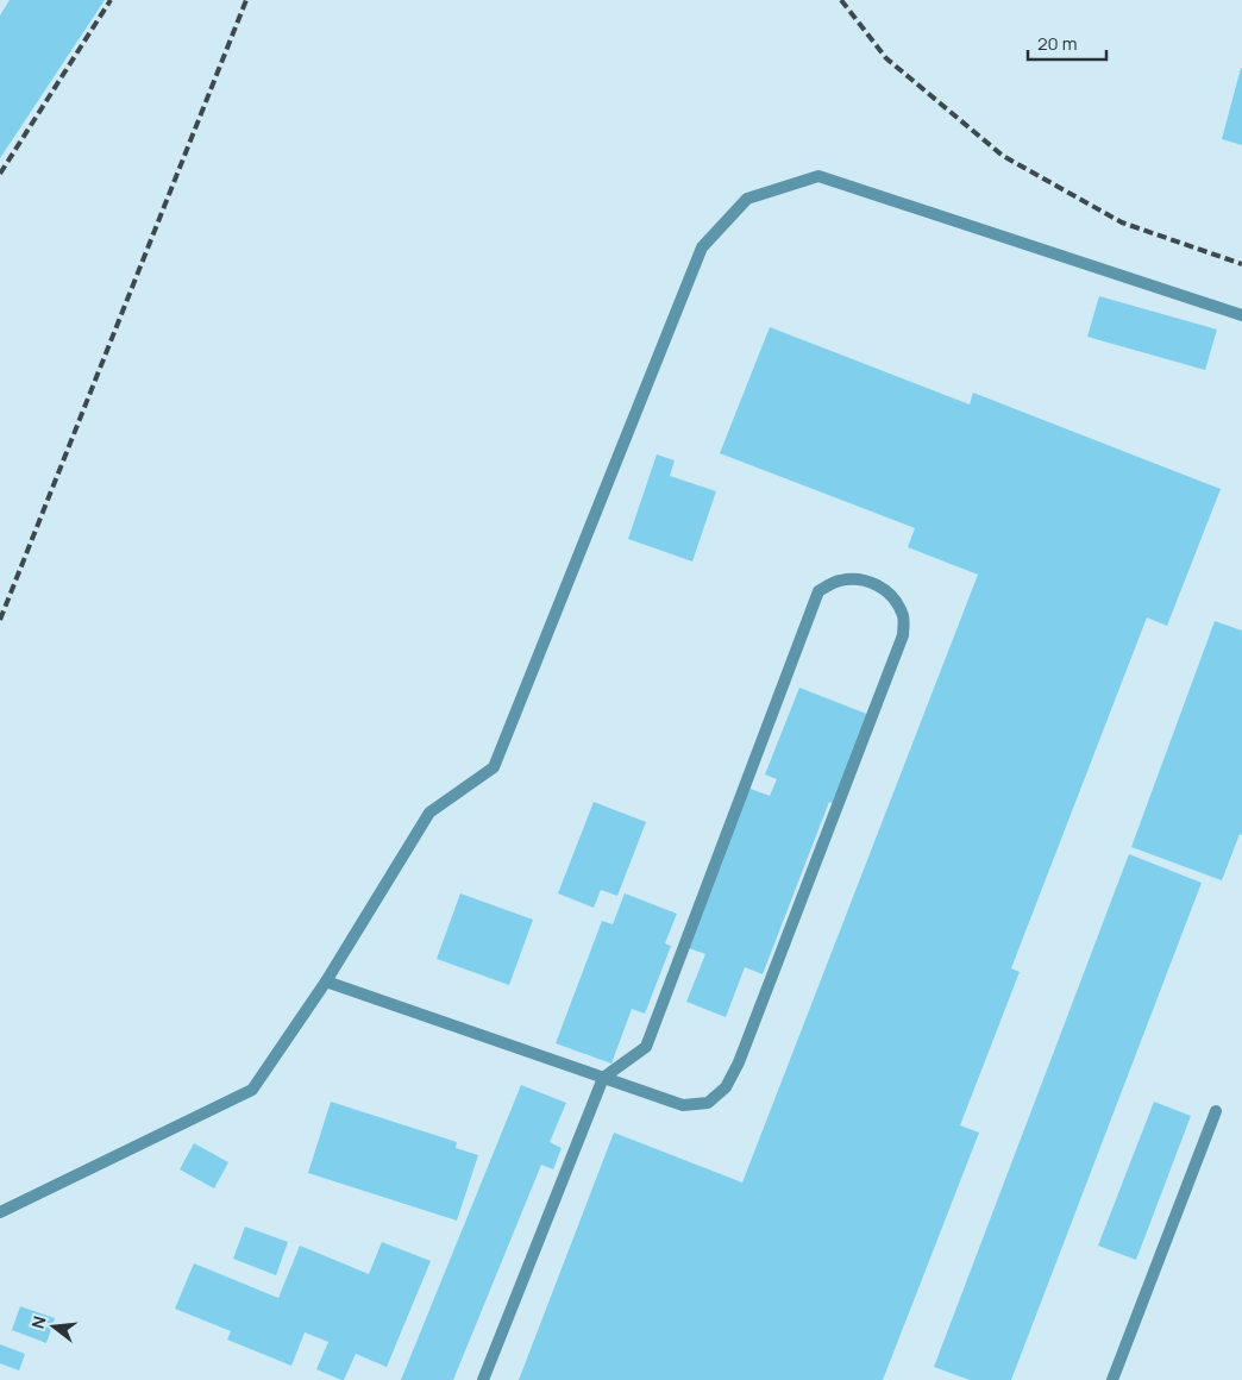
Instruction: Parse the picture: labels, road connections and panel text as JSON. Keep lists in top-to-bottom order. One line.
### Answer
{"scale_bar":"20 m","north":"left"}
